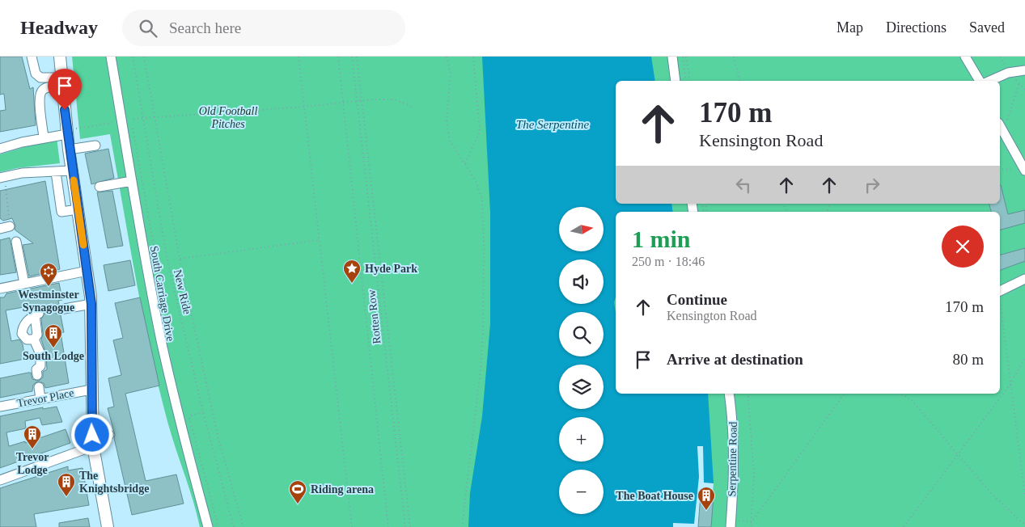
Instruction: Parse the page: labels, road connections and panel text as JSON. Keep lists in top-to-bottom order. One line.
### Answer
{"streets":{"street":["South Carriage Drive","Trevor Place","Serpentine Road"],"path":["New Ride","Rotten Row"]},"water":["The Serpentine"],"parks":["Old Football Pitches"],"places":{"place":["Hyde Park"],"synagogue":["Westminster Synagogue"],"building":["South Lodge","Trevor Lodge","The Knightsbridge","The Boat House"],"sports":["Riding arena"]},"north":"right","page":{"header":"Headway","search":"Search here","nav":["Map","Directions","Saved"],"turn":["170 m","Kensington Road"],"map_buttons":["+","−"],"heading":["1 min","250 m · 18:46"],"list":[{"name":"Continue","note":"Kensington Road","value":"170 m"},{"name":"Arrive at destination","value":"80 m"}]}}
